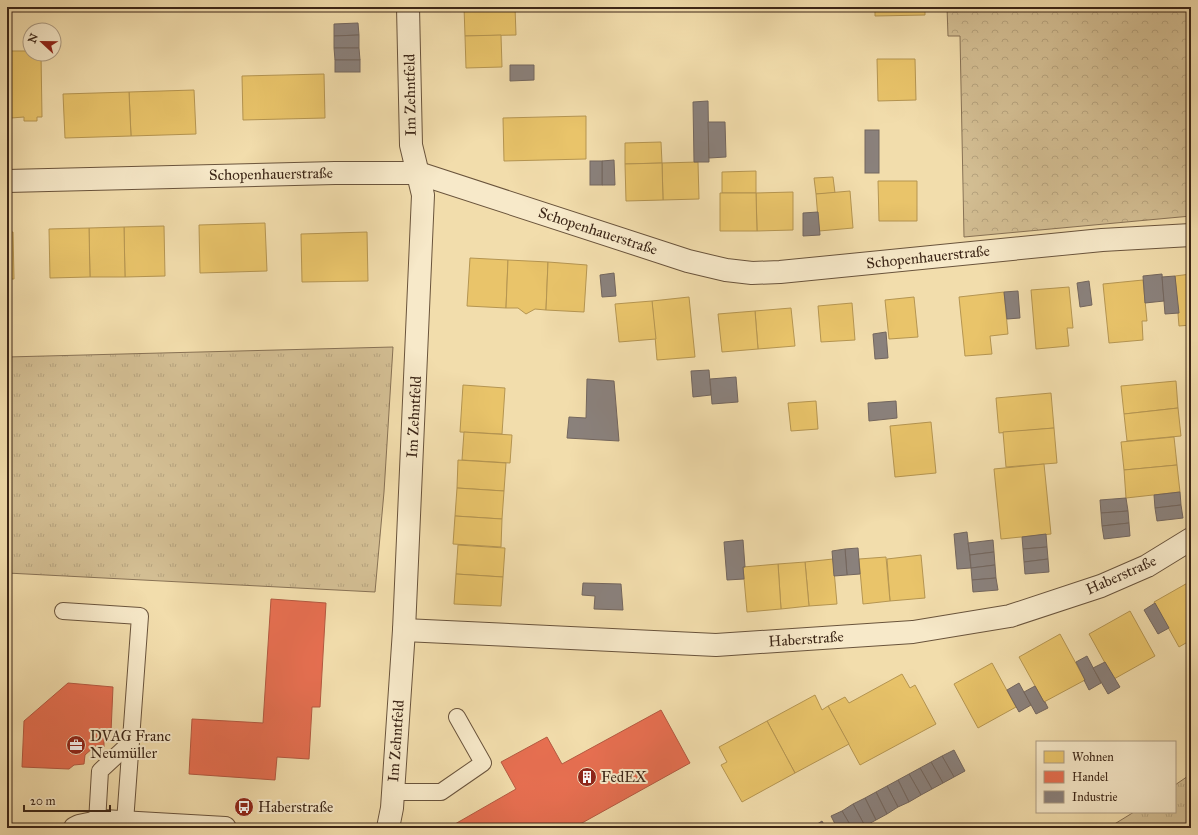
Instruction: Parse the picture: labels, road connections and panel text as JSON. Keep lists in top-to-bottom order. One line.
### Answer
{"streets":{"street":["Im Zehntfeld","Schopenhauerstraße","Haberstraße"]},"crossings":[["Im Zehntfeld","Schopenhauerstraße"],["Im Zehntfeld","Haberstraße"]],"places":{"office":["DVAG Franc Neumüller"],"building":["FedEX"],"bus stop":["Haberstraße"]},"legend":["Wohnen","Handel","Industrie"],"scale_bar":"20 m","north":"left"}
